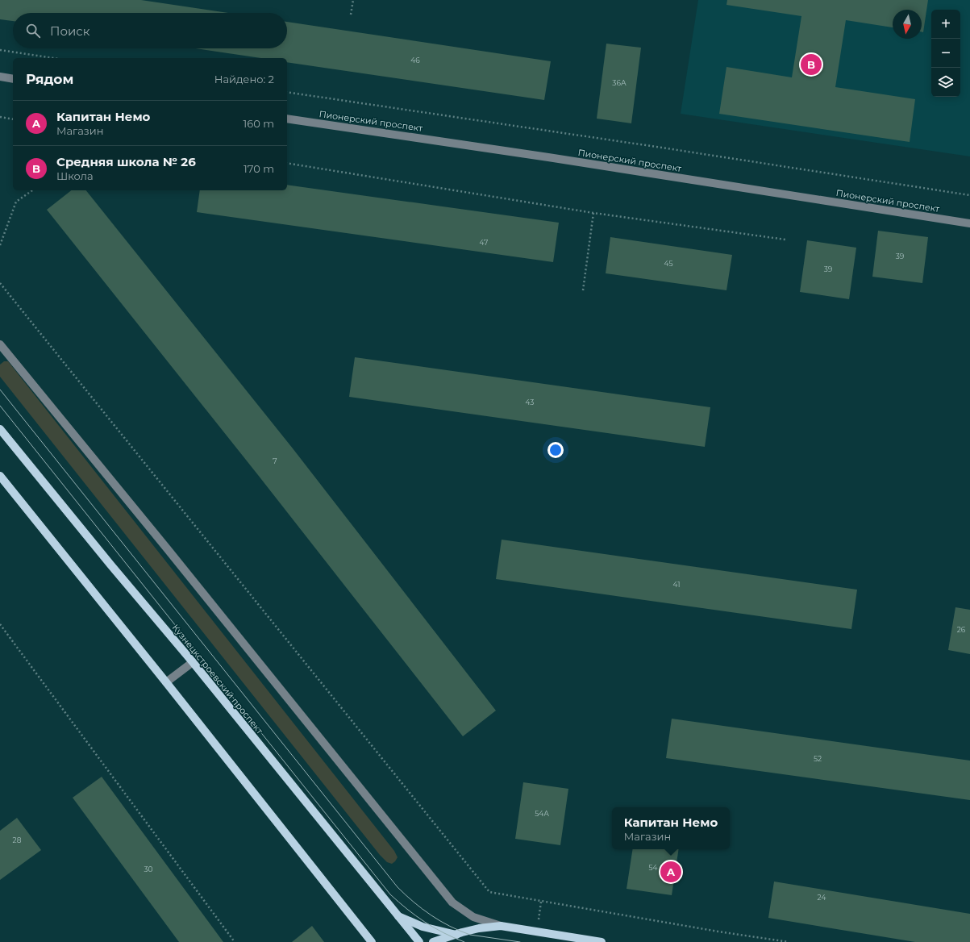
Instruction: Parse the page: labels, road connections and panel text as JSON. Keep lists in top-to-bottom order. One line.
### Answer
{"streets":{"main road":["Кузнецкстроевский проспект"],"street":["Пионерский проспект"]},"house_numbers":["46","36А","47","39","45","39","43","7","41","26","52","54А","28","54","30","24"],"north":"bottom","page":{"map_buttons":["+","−"],"search":"Поиск","pins":["B","A"],"heading":["Рядом","Найдено: 2"],"list":[{"mark":"A","name":"Капитан Немо","note":"Магазин","value":"160 m"},{"mark":"B","name":"Средняя школа № 26","note":"Школа","value":"170 m"}],"popup":["Капитан Немо","Магазин"]}}
